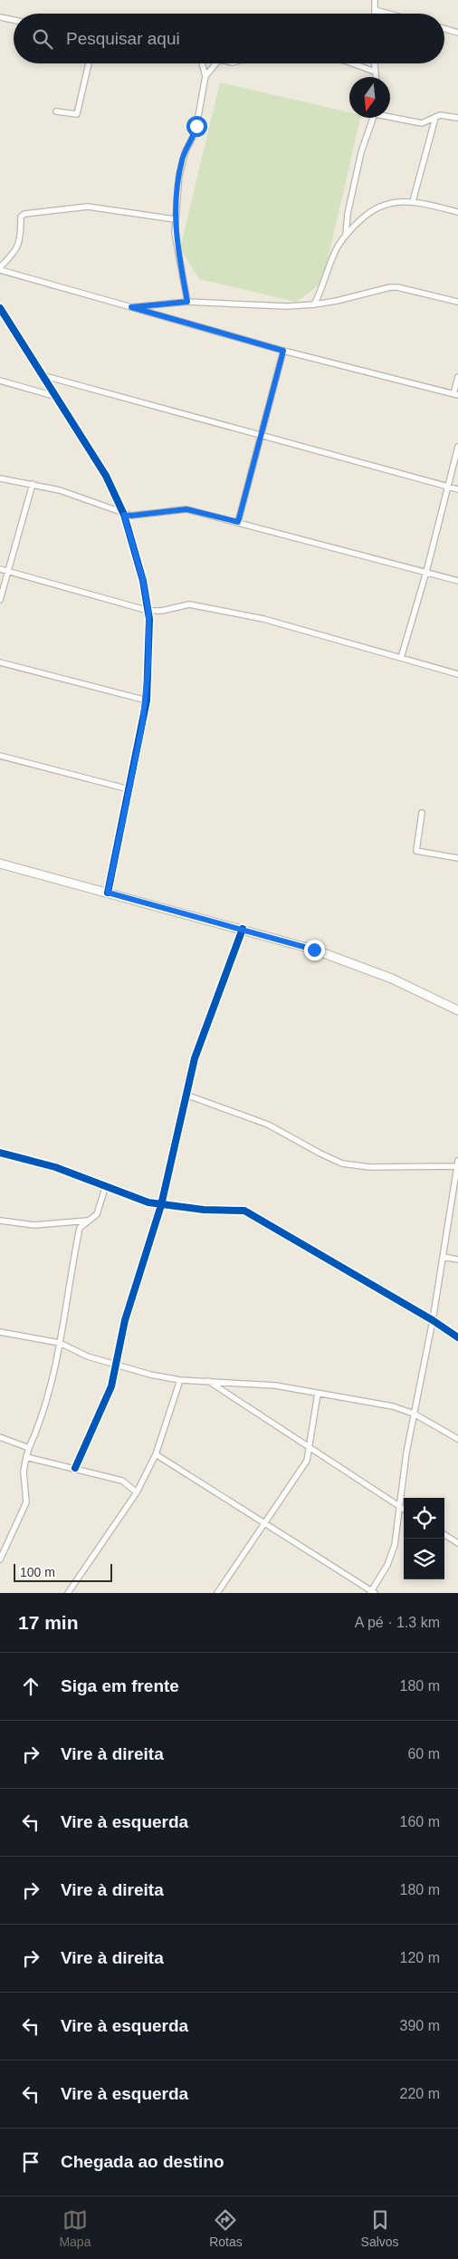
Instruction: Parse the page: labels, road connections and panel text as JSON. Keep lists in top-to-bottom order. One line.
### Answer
{"scale_bar":"100 m","north":"bottom","page":{"search":"Pesquisar aqui","scale":"100 m","heading":["17 min","A pé · 1.3 km"],"list":[["Siga em frente","180 m"],["Vire à direita","60 m"],["Vire à esquerda","160 m"],["Vire à direita","180 m"],["Vire à direita","120 m"],["Vire à esquerda","390 m"],["Vire à esquerda","220 m"],"Chegada ao destino"],"nav":["Mapa","Rotas","Salvos"]}}
